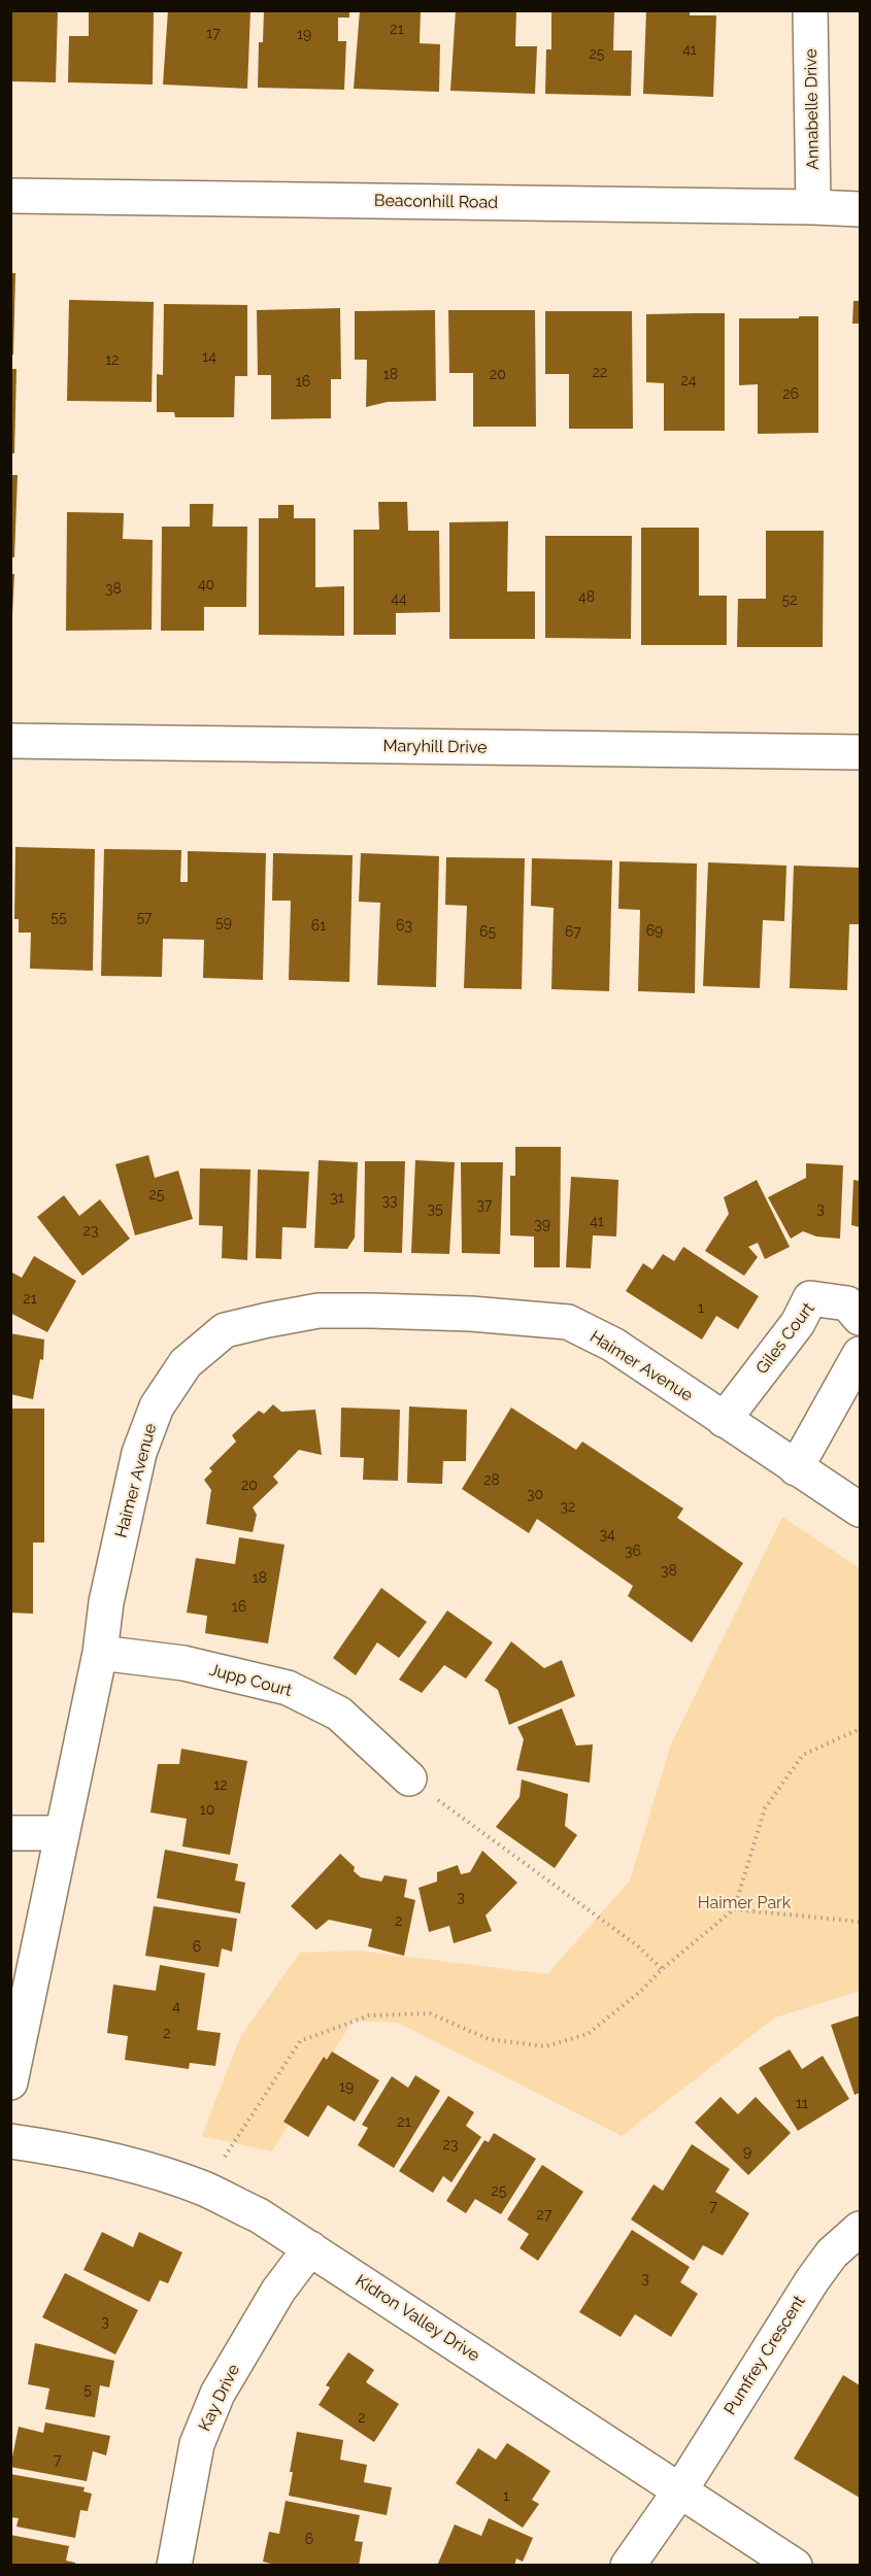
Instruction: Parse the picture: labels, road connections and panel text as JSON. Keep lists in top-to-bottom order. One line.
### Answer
{"streets":{"street":["Annabelle Drive","Beaconhill Road","Maryhill Drive","Giles Court","Haimer Avenue","Jupp Court","Kidron Valley Drive","Pumfrey Crescent","Kay Drive"]},"crossings":[["Annabelle Drive","Beaconhill Road"],["Giles Court","Haimer Avenue"],["Haimer Avenue","Jupp Court"],["Kidron Valley Drive","Pumfrey Crescent"],["Kidron Valley Drive","Kay Drive"]],"parks":["Haimer Park"],"house_numbers":["21","17","19","41","25","14","12","22","18","20","24","16","26","40","38","48","44","52","55","57","59","61","63","69","65","67","25","31","33","37","35","3","41","39","23","21","1","28","20","30","32","34","36","38","18","16","12","10","3","2","6","4","2","19","11","21","23","9","25","7","27","3","3","5","2","7","1","6"]}
